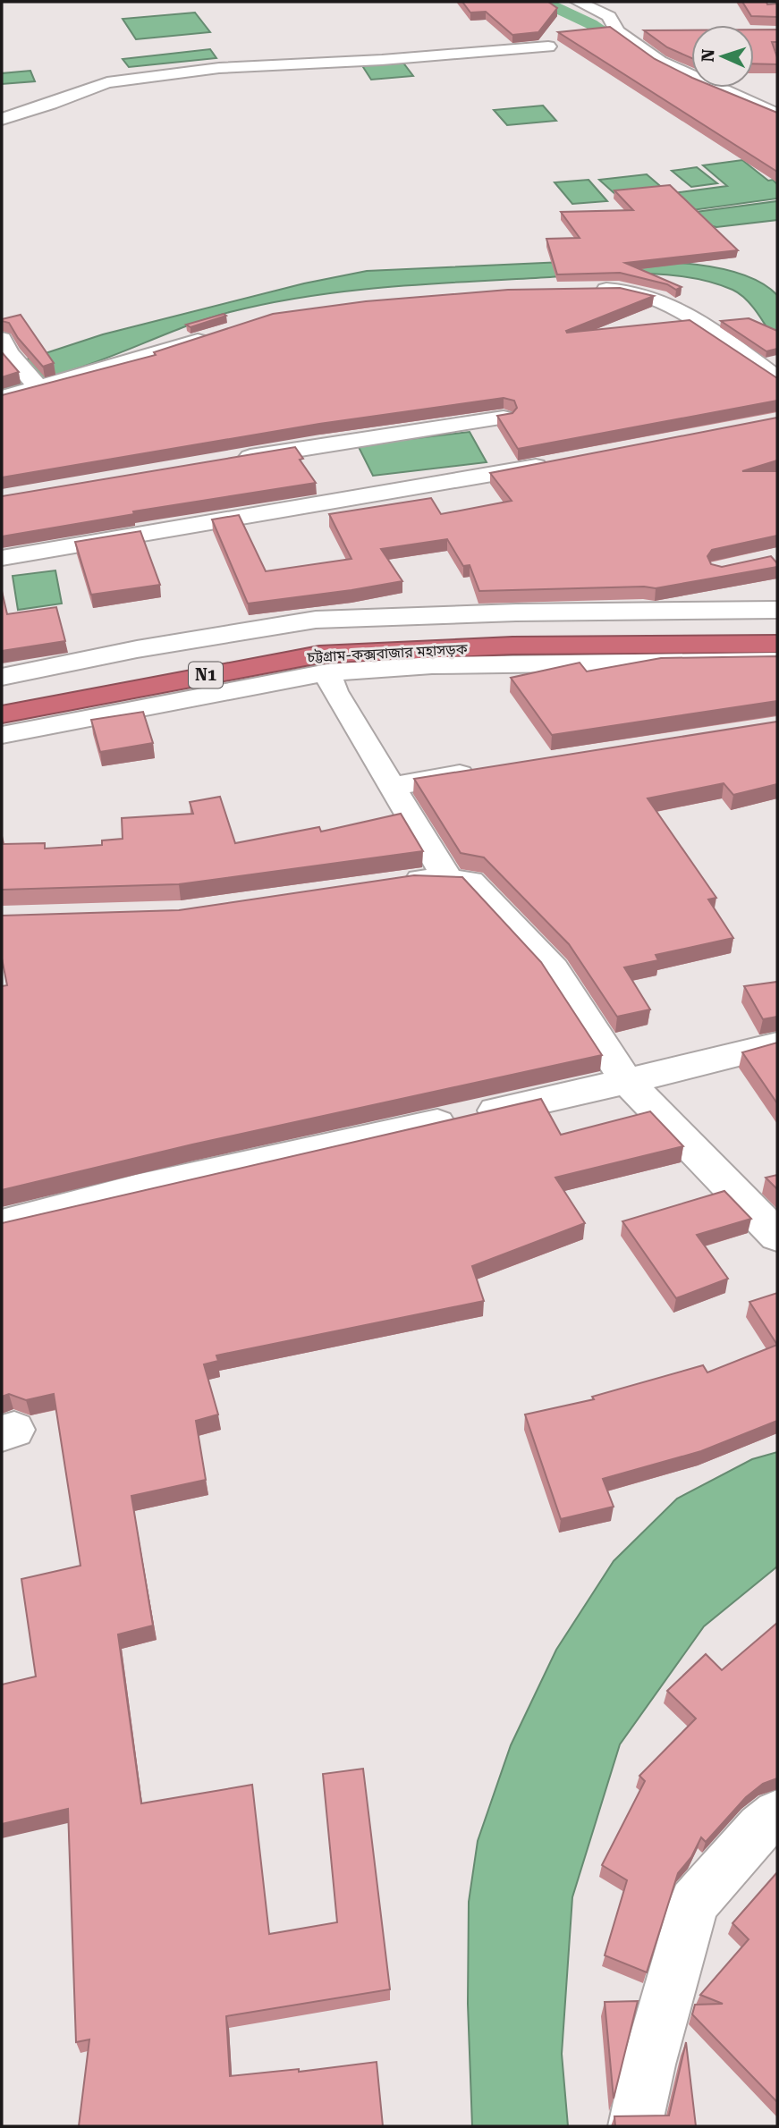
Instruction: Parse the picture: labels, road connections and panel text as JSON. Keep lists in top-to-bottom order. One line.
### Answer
{"streets":{"highway":["চট্টগ্রাম-কক্সবাজার মহাসড়ক","N1"]},"north":"left"}
